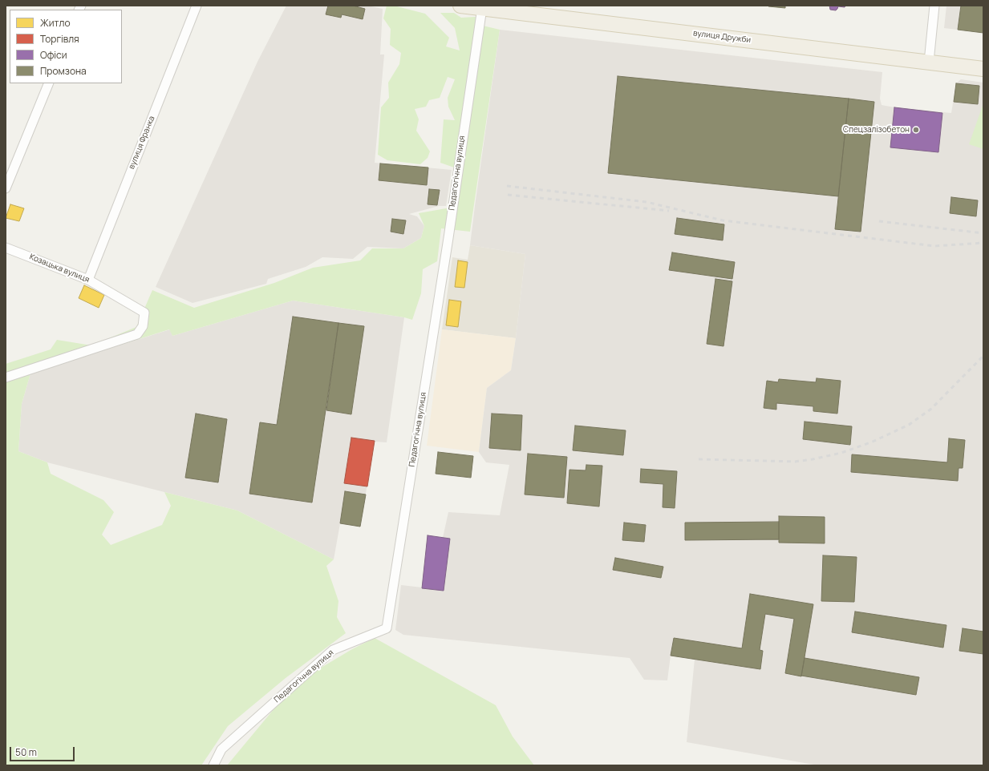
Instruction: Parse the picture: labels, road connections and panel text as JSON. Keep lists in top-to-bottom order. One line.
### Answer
{"streets":{"main road":["вулиця Дружби"],"street":["вулиця Франка","Педагогічна вулиця","Козацька вулиця"]},"crossings":[["вулиця Дружби","Педагогічна вулиця"],["вулиця Франка","Козацька вулиця"]],"places":["Спецзалізобетон"],"legend":["Житло","Торгівля","Офіси","Промзона"],"scale_bar":"50 m"}
